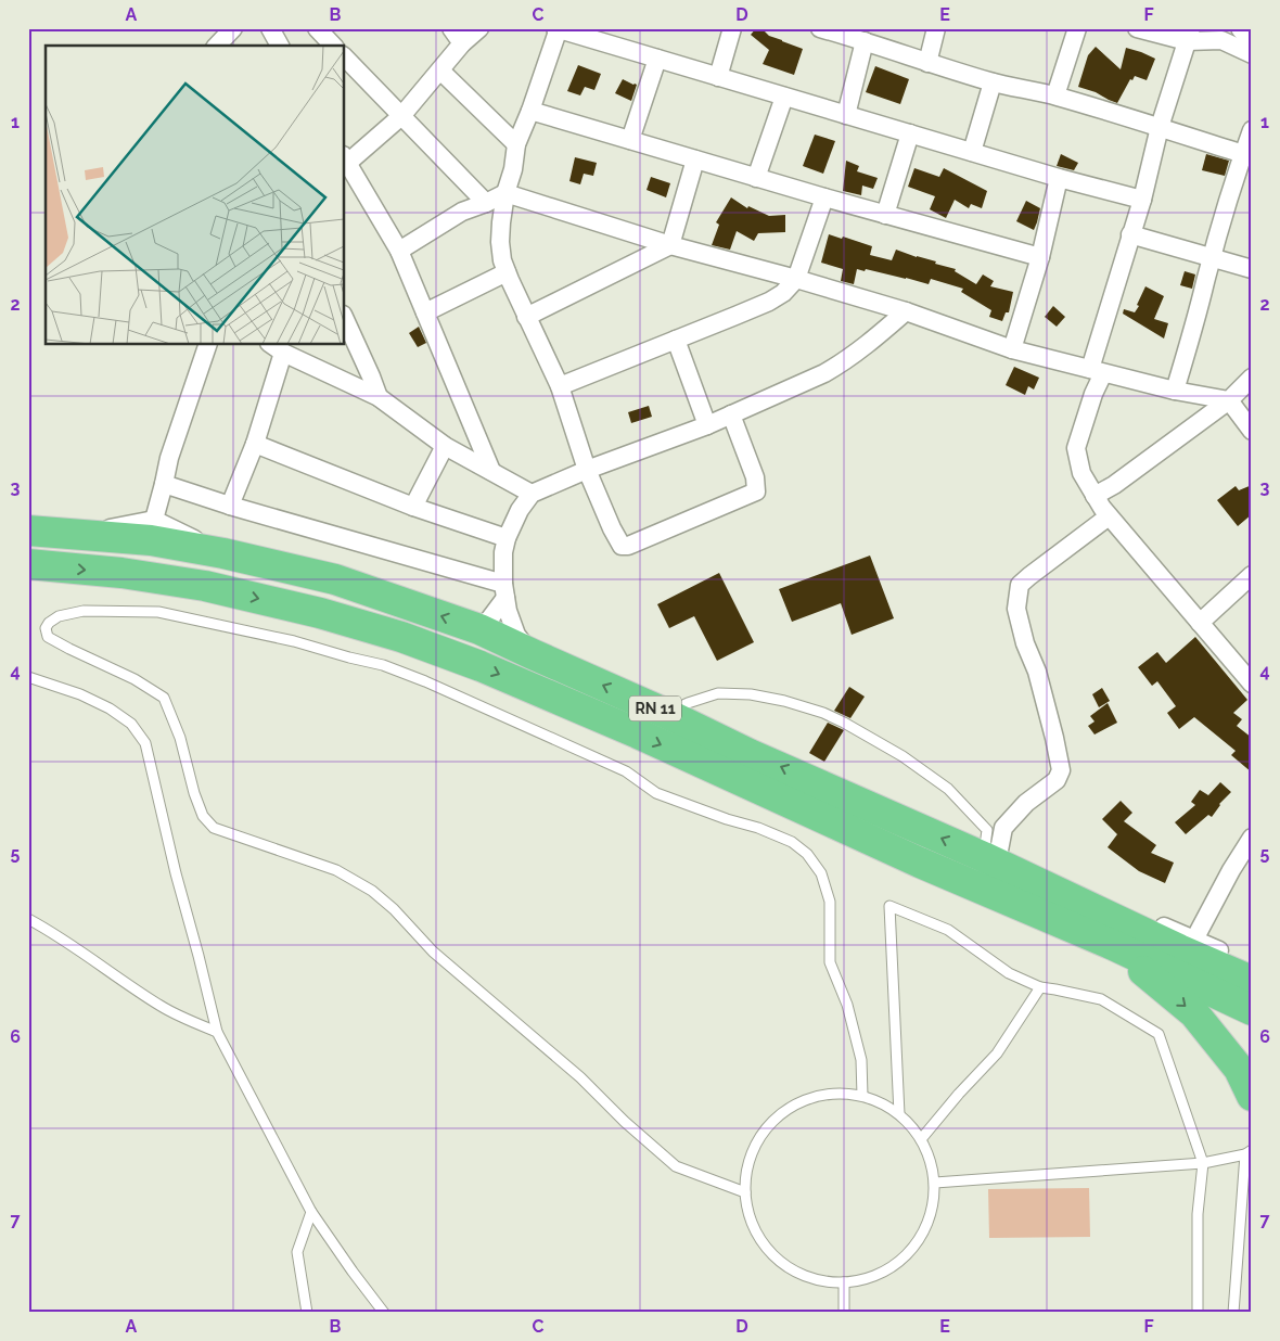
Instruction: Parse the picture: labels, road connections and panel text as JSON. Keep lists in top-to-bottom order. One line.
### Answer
{"streets":{"highway":["RN 11"]},"grid":{"columns":["A","B","C","D","E","F"],"rows":["1","2","3","4","5","6","7"]}}
